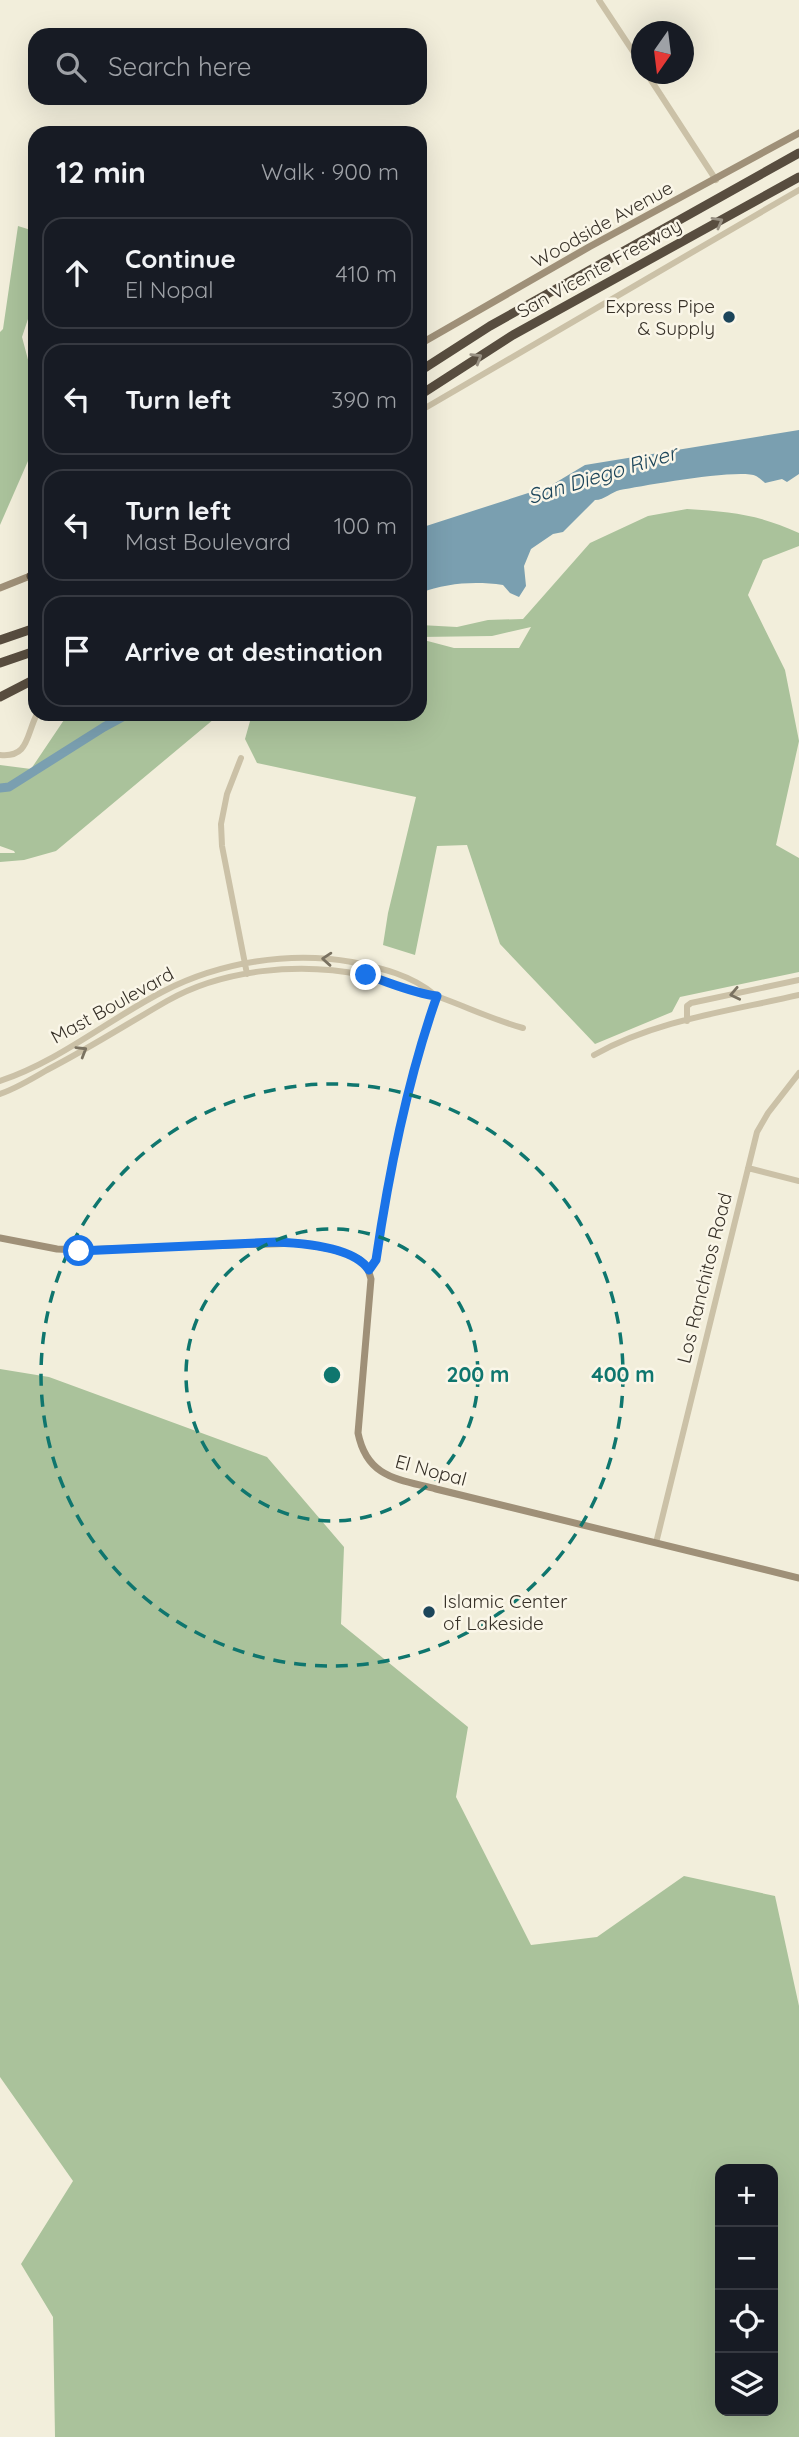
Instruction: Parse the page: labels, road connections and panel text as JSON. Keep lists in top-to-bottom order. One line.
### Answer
{"streets":{"highway":["San Vicente Freeway"],"main road":["Woodside Avenue","El Nopal"],"street":["Mast Boulevard","Los Ranchitos Road"]},"crossings":[["Los Ranchitos Road","El Nopal"]],"water":["San Diego River"],"places":["Express Pipe & Supply","Islamic Center of Lakeside"],"north":"bottom","page":{"search":"Search here","heading":["12 min","Walk · 900 m"],"list":[["Continue","El Nopal","410 m"],["Turn left","390 m"],["Turn left","Mast Boulevard","100 m"],"Arrive at destination"],"map_buttons":["+","−"]},"rings":["200 m","400 m"]}
